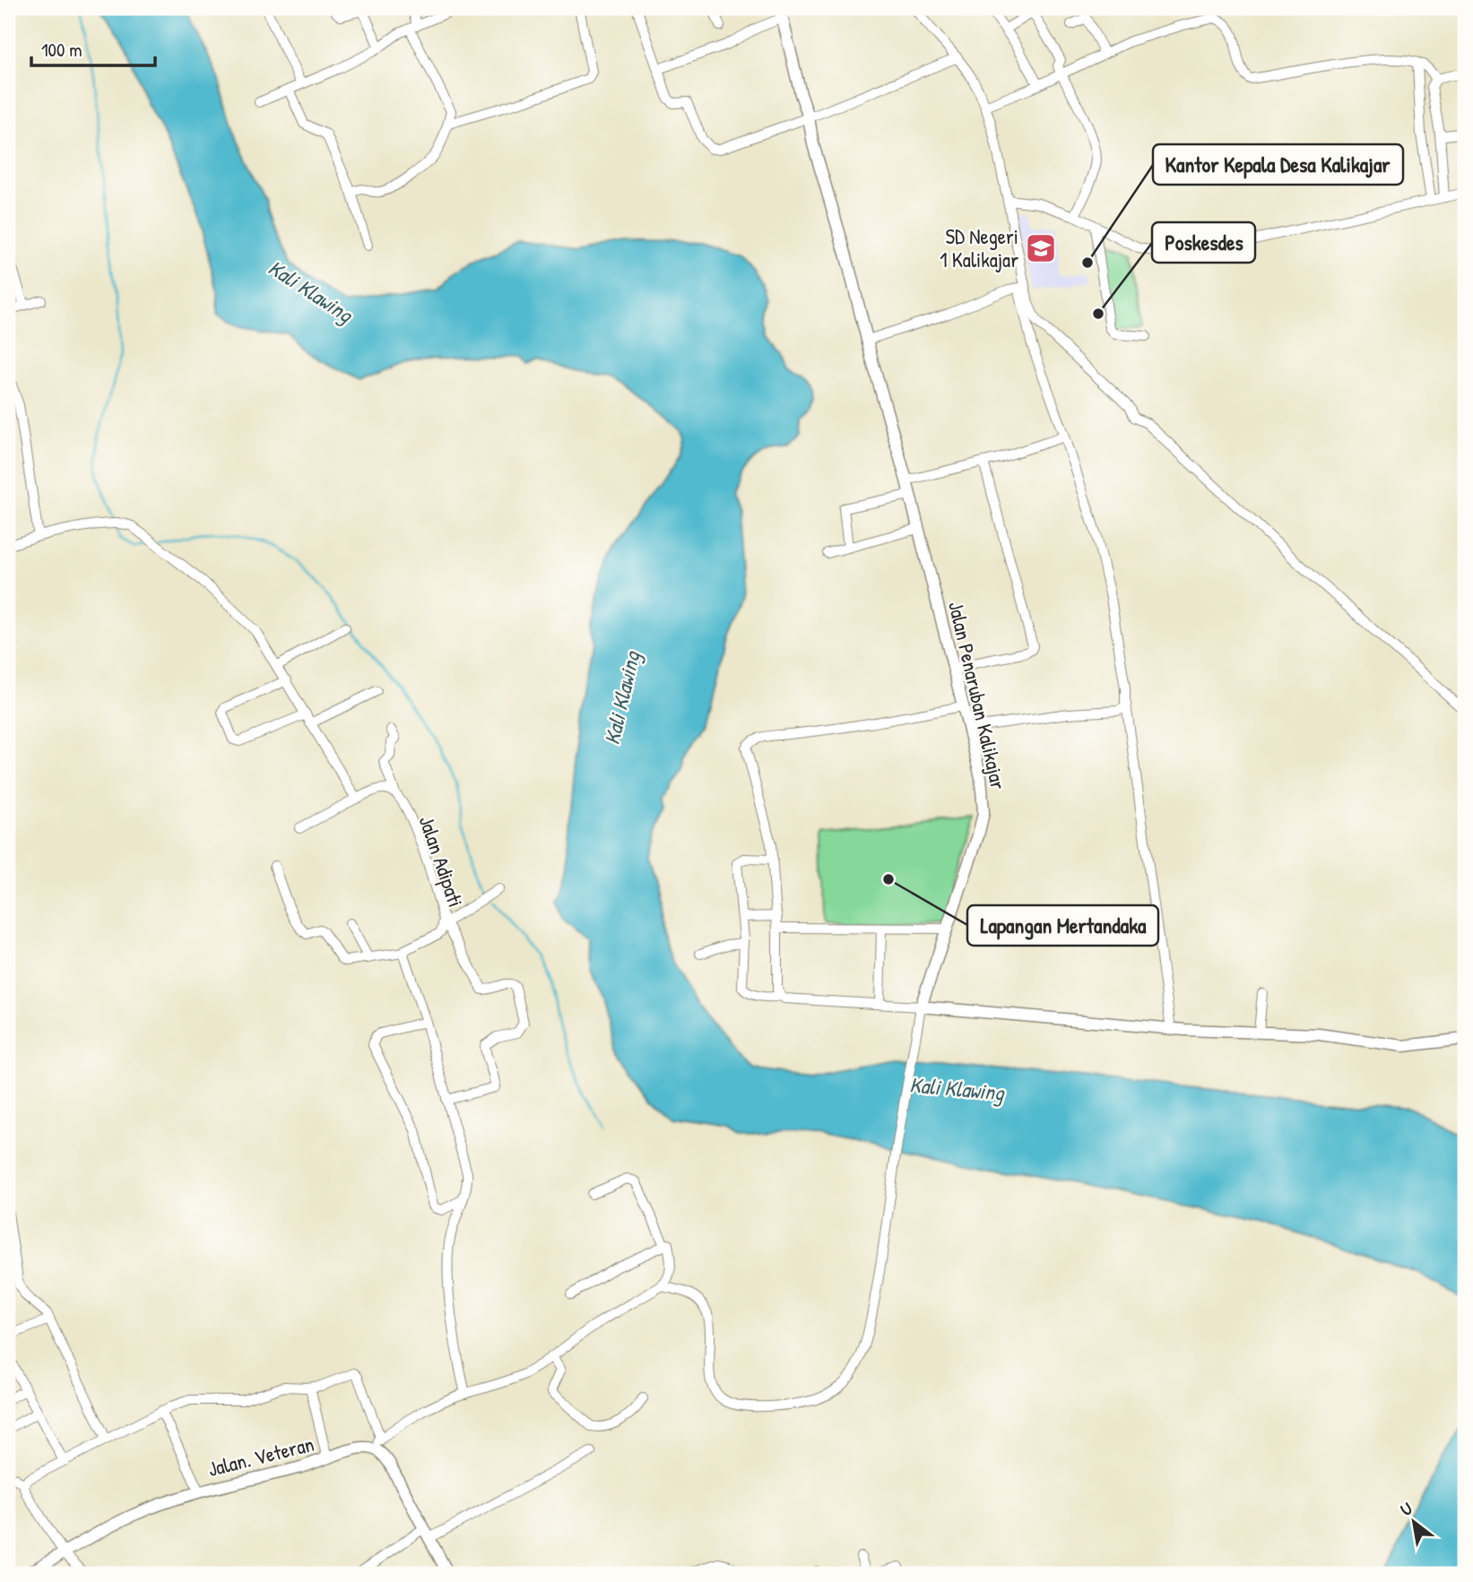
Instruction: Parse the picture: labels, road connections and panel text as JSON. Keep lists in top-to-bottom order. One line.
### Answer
{"streets":{"street":["Jalan Penaruban Kalikajar","Jalan Adipati","Jalan. Veteran"]},"water":["Kali Klawing"],"places":{"school or university":["SD Negeri 1 Kalikajar"],"other":["Kantor Kepala Desa Kalikajar","Poskesdes","Lapangan Mertandaka"]},"scale_bar":"100 m","north":"top left"}
